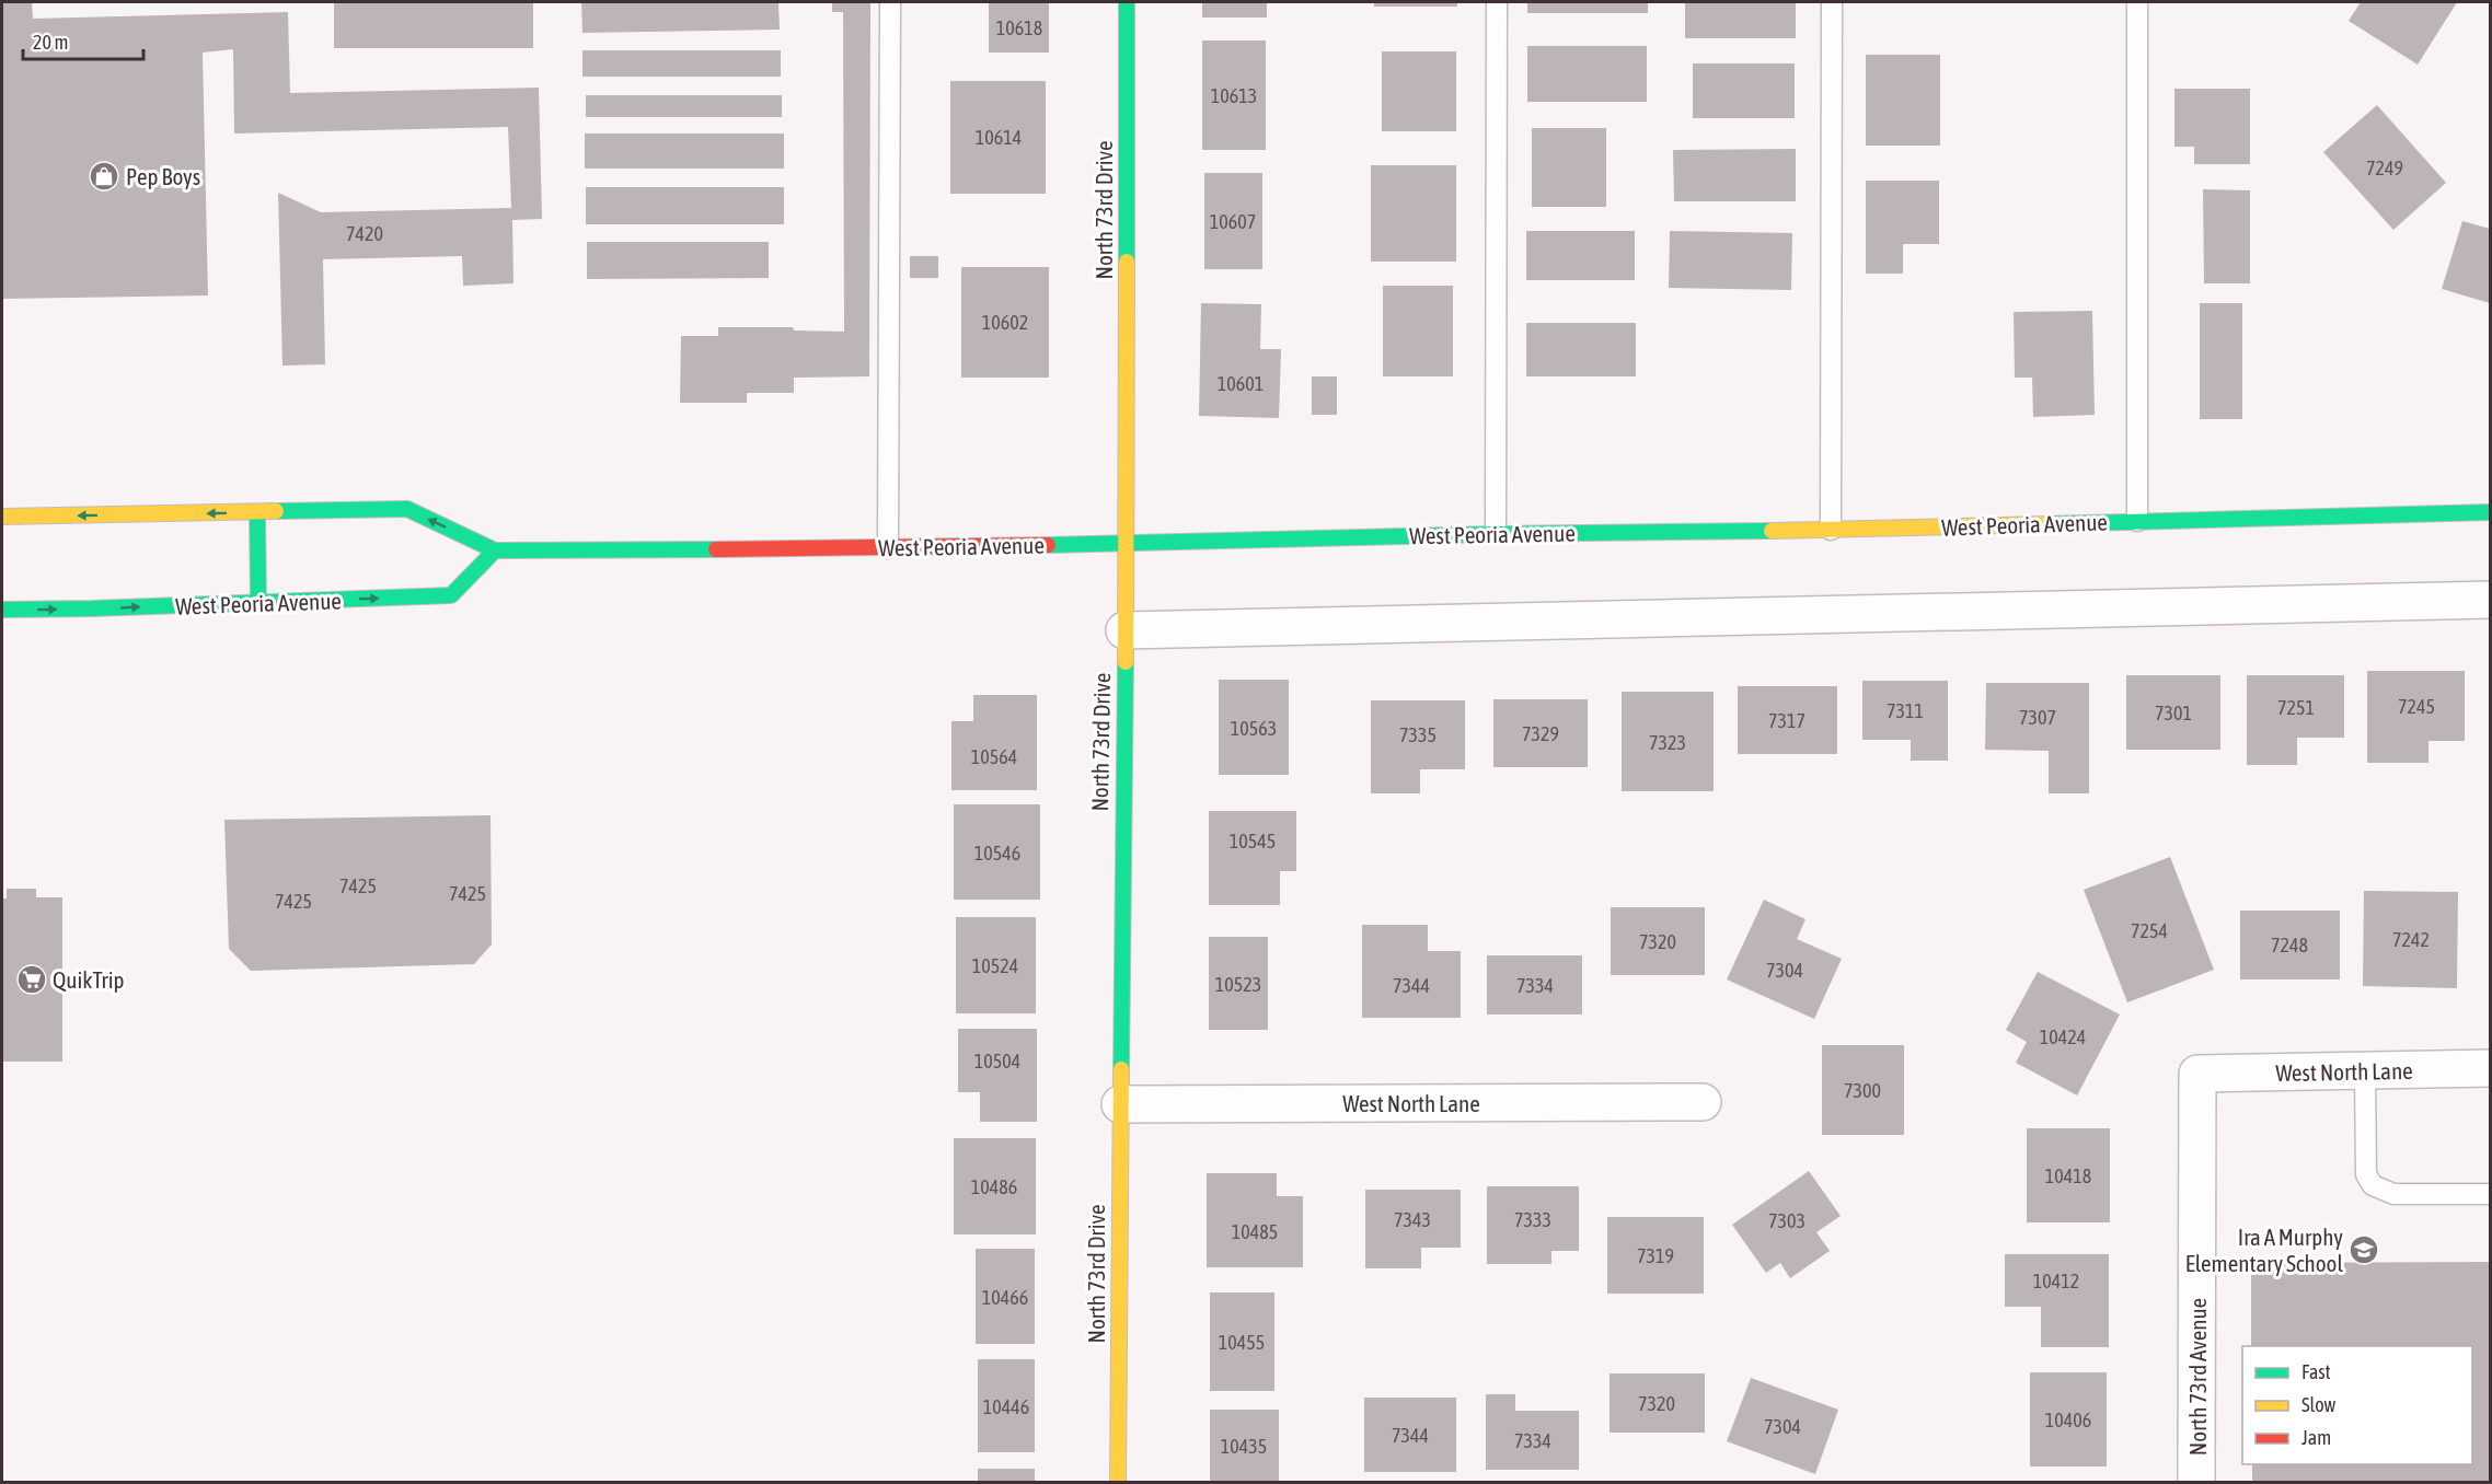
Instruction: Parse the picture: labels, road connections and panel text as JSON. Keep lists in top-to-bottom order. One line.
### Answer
{"streets":{"main road":["North 73rd Drive","West Peoria Avenue"],"street":["West North Lane","North 73rd Avenue"]},"crossings":[["North 73rd Drive","West Peoria Avenue"],["North 73rd Drive","West North Lane"],["West North Lane","North 73rd Avenue"]],"places":{"shop":["Pep Boys"],"supermarket":["QuikTrip"],"school or university":["Ira A Murphy Elementary School"]},"house_numbers":["10618","10613","10614","7249","10607","7420","10602","10601","7245","7251","7311","7301","7307","7317","10563","7329","7335","7323","10564","10545","10546","7425","7425","7425","7254","7242","7320","7248","10524","7304","10523","7344","7334","10424","10504","7300","10418","10486","7343","7333","7303","10485","7319","10412","10466","10455","7320","10446","10406","7304","7344","7334","10435"],"legend":["Fast","Slow","Jam"],"scale_bar":"20 m"}
